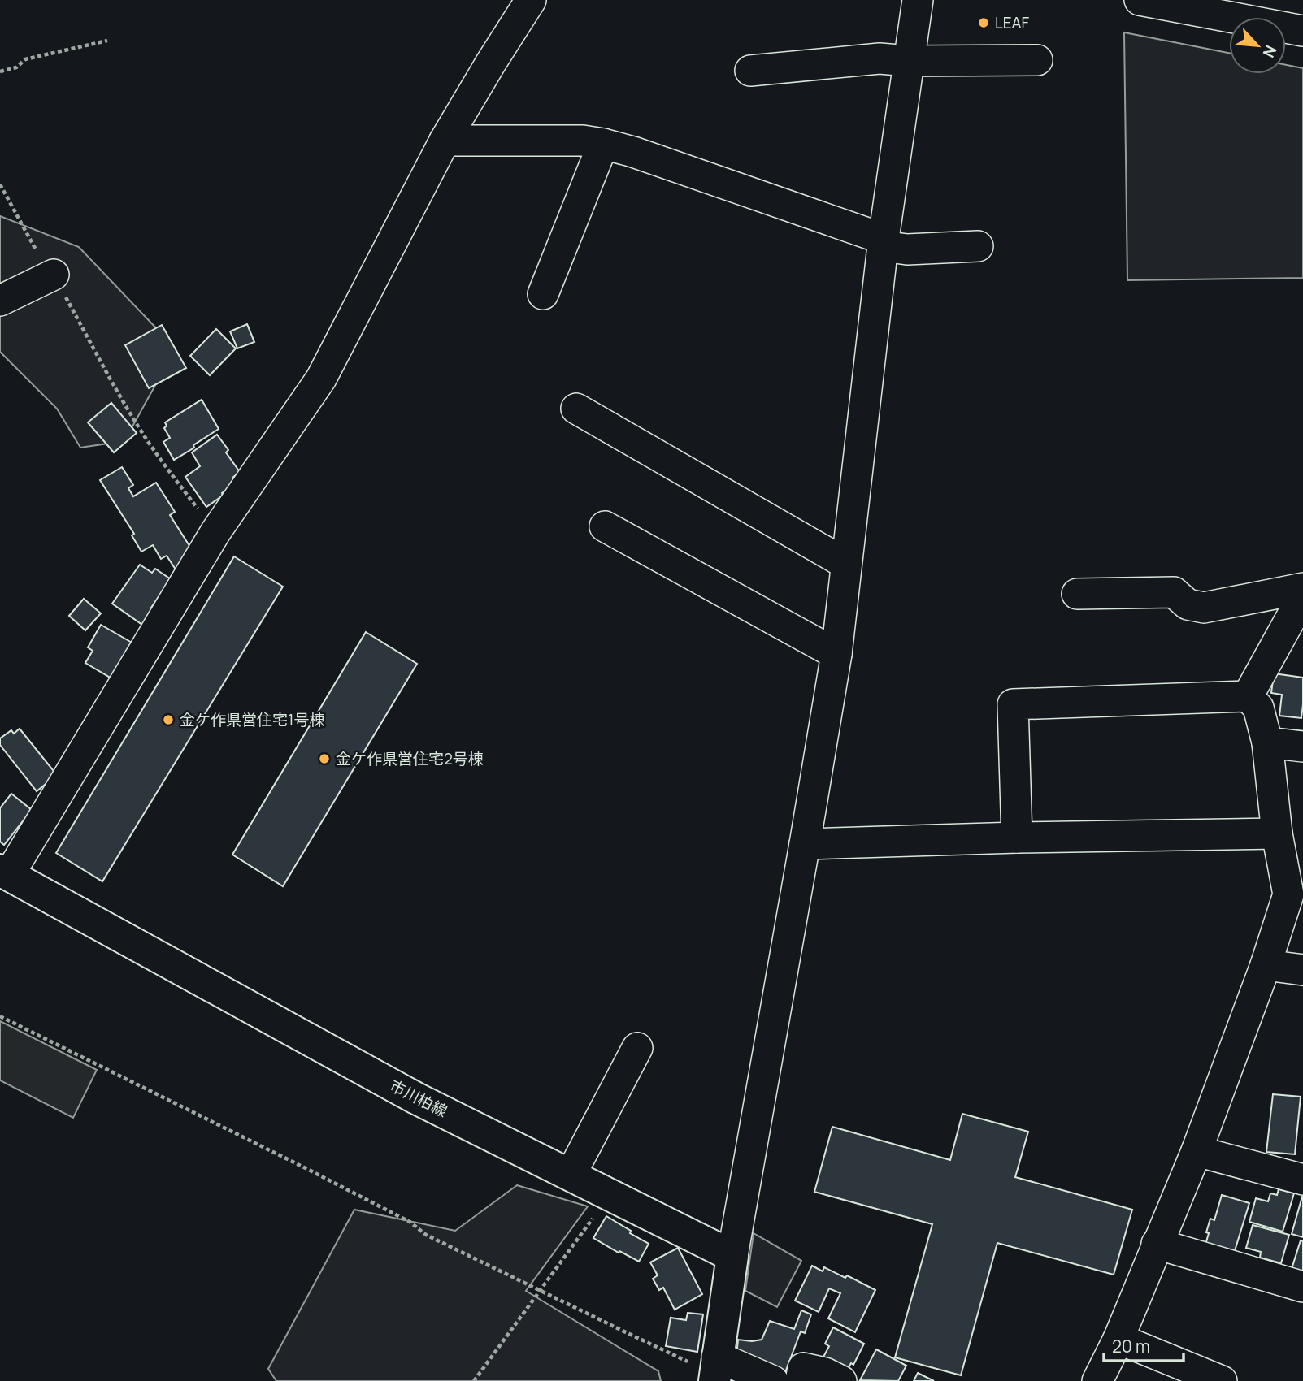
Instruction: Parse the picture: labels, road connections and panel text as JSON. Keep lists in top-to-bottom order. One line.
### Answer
{"streets":{"main road":["市川柏線"]},"places":["LEAF","金ケ作県営住宅1号棟","金ケ作県営住宅2号棟"],"scale_bar":"20 m","north":"bottom right"}
